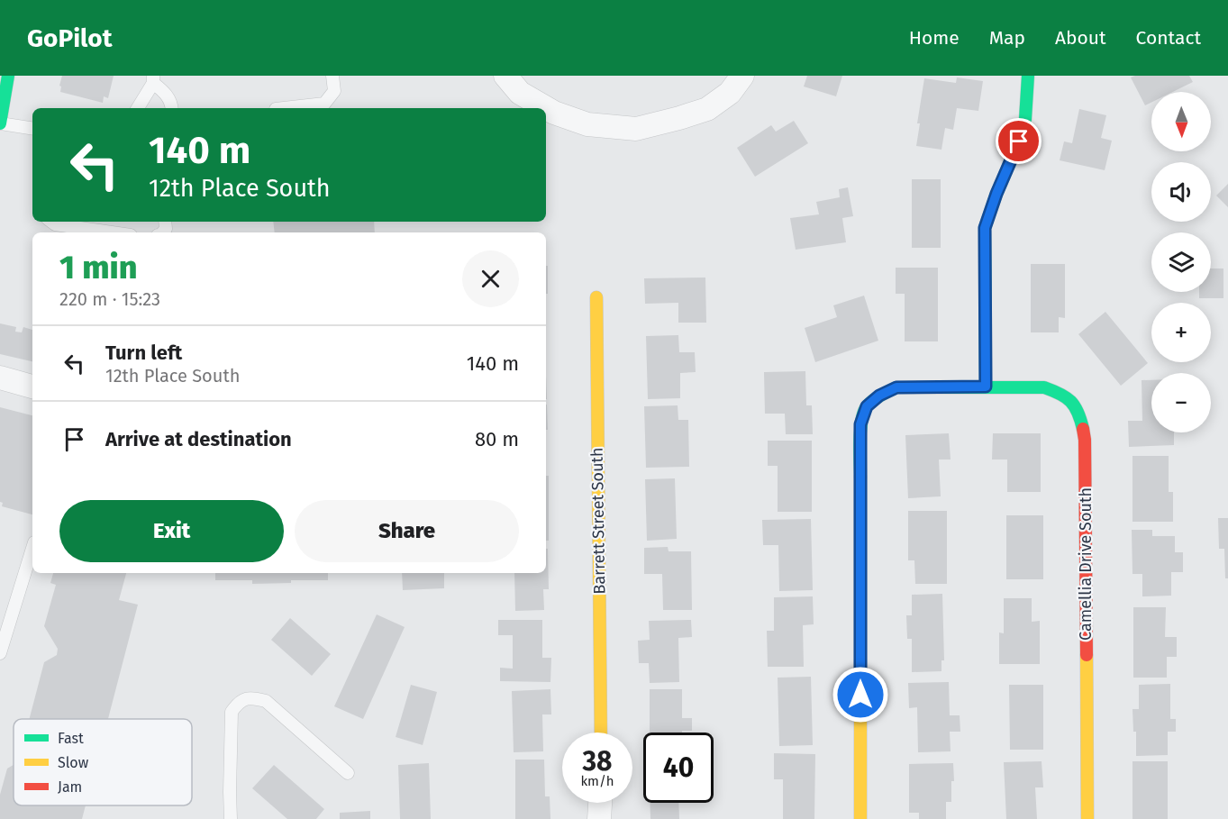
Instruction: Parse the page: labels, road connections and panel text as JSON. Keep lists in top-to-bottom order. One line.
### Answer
{"streets":{"street":["Barrett Street South","Camellia Drive South"]},"legend":["Fast","Slow","Jam"],"north":"bottom","page":{"header":"GoPilot","nav":["Home","Map","About","Contact"],"map_buttons":["+","−"],"turn":["140 m","12th Place South"],"heading":["1 min","220 m · 15:23"],"list":[{"name":"Turn left","note":"12th Place South","value":"140 m"},{"name":"Arrive at destination","value":"80 m"}],"buttons":["Exit","Share"],"speed":"38 km/h","limit":"40"}}
